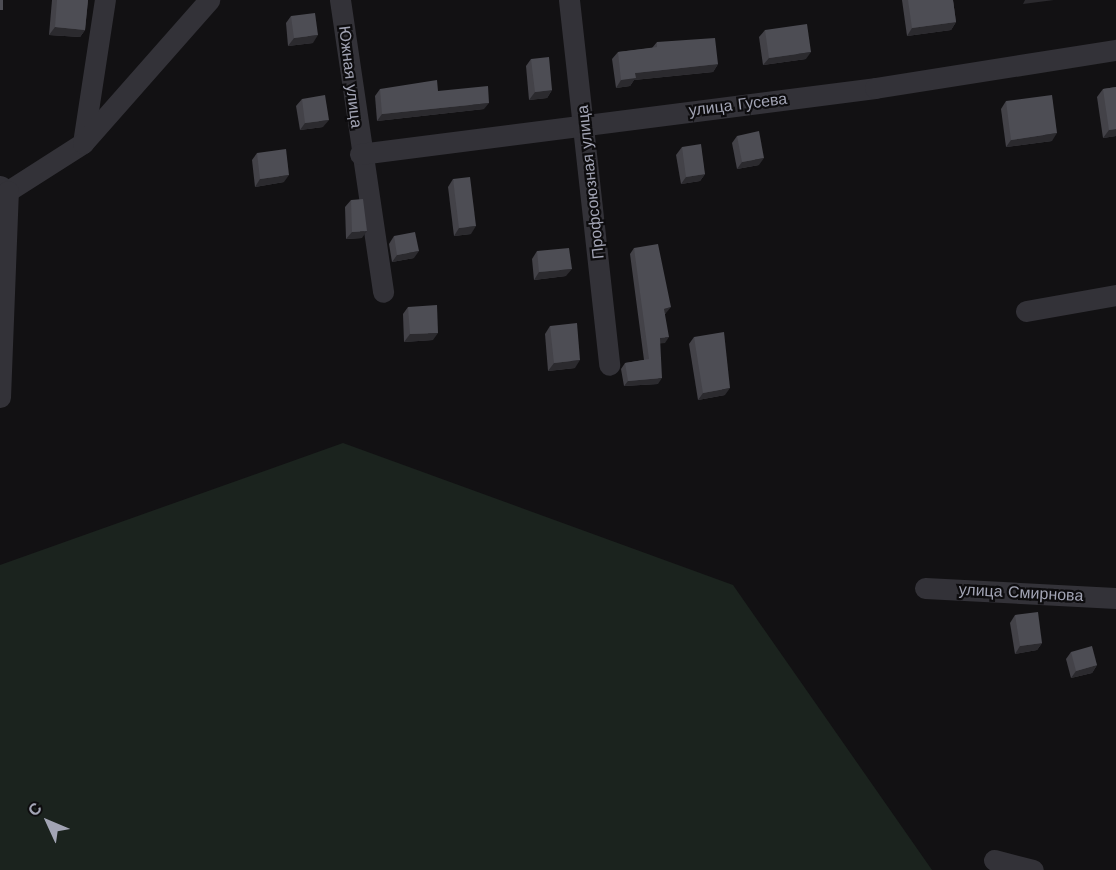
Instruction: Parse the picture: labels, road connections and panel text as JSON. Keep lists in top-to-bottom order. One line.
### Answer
{"streets":{"street":["Южная улица","улица Гусева","Профсоюзная улица","улица Смирнова"]},"crossings":[["Южная улица","улица Гусева"],["улица Гусева","Профсоюзная улица"]],"north":"top left"}
